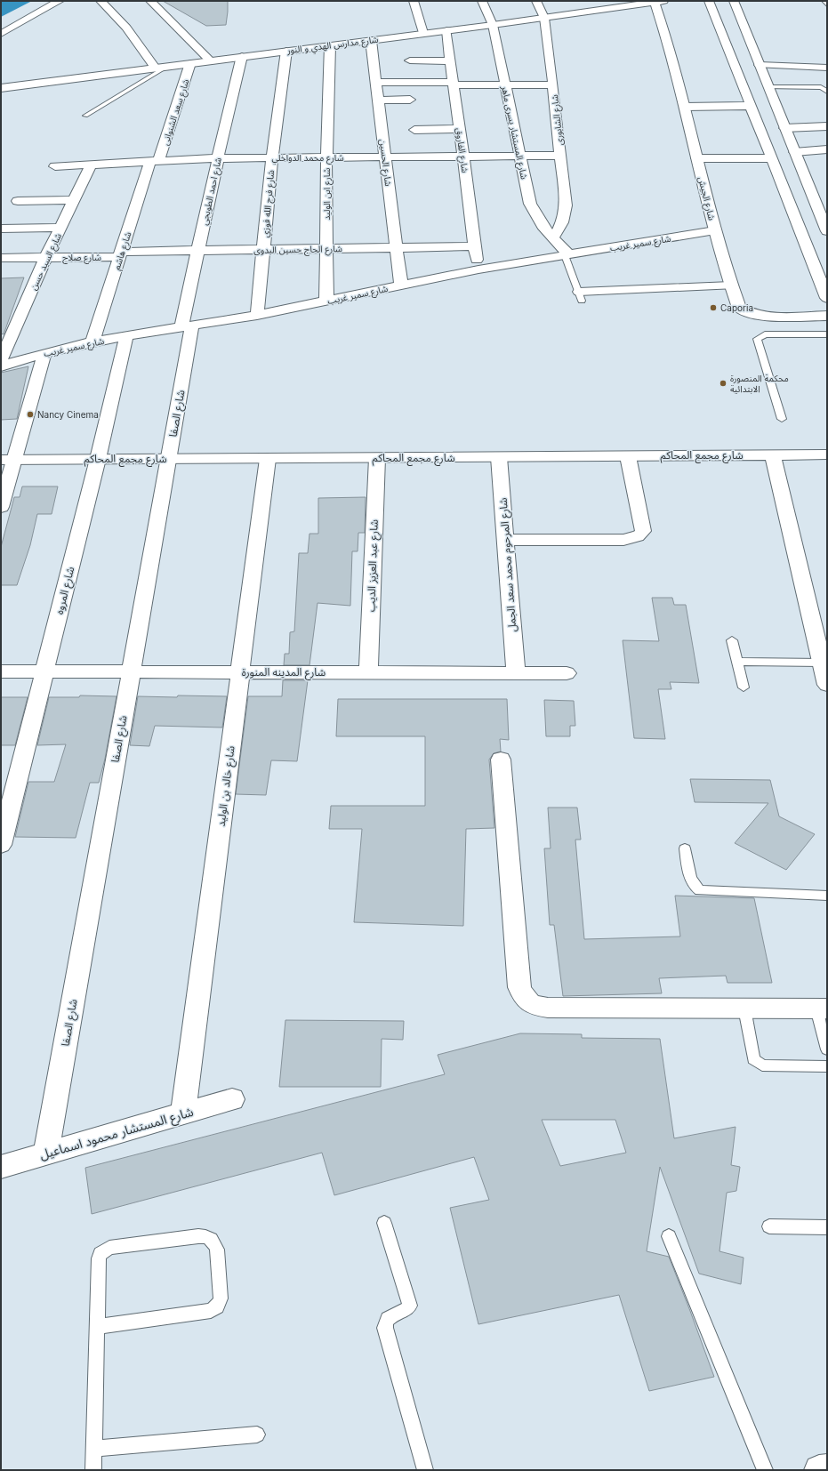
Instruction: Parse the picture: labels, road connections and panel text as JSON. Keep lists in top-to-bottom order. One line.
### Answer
{"streets":{"street":["شارع مدارس الهدي و النور","شارع سعد الشنوانى","شارع الشابورى","شارع المستشار يسرى ماهر","شارع الفاروق","شارع محمد الدواخلي","شارع الحسين","شارع احمد الطوبجي","شارع ابن الوليد","شارع الجيش","شارع فرج الله فوزي","شارع سمير غريب","شارع الحاج حسين البدوى","شارع هاشم","شارع صلاح","شارع السيد حسن","شارع الصفا","شارع مجمع المحاكم","شارع المرحوم محمد سعد الجمل","شارع عبد العزيز الديب","شارع المروه","شارع المدينه المنورة","شارع خالد بن الوليد","شارع المستشار محمود اسماعيل"]},"crossings":[["شارع مدارس الهدي و النور","شارع سعد الشنوانى"],["شارع مدارس الهدي و النور","شارع الشابورى"],["شارع مدارس الهدي و النور","شارع المستشار يسرى ماهر"],["شارع مدارس الهدي و النور","شارع الفاروق"],["شارع مدارس الهدي و النور","شارع الحسين"],["شارع مدارس الهدي و النور","شارع احمد الطوبجي"],["شارع مدارس الهدي و النور","شارع ابن الوليد"],["شارع مدارس الهدي و النور","شارع الجيش"],["شارع مدارس الهدي و النور","شارع فرج الله فوزي"],["شارع سعد الشنوانى","شارع محمد الدواخلي"],["شارع سعد الشنوانى","شارع هاشم"],["شارع الشابورى","شارع المستشار يسرى ماهر"],["شارع الشابورى","شارع محمد الدواخلي"],["شارع المستشار يسرى ماهر","شارع محمد الدواخلي"],["شارع المستشار يسرى ماهر","شارع سمير غريب"],["شارع الفاروق","شارع محمد الدواخلي"],["شارع الفاروق","شارع سمير غريب"],["شارع الفاروق","شارع الحاج حسين البدوى"],["شارع محمد الدواخلي","شارع الحسين"],["شارع محمد الدواخلي","شارع احمد الطوبجي"],["شارع محمد الدواخلي","شارع ابن الوليد"],["شارع محمد الدواخلي","شارع فرج الله فوزي"],["شارع محمد الدواخلي","شارع هاشم"],["شارع محمد الدواخلي","شارع السيد حسن"],["شارع الحسين","شارع سمير غريب"],["شارع الحسين","شارع الحاج حسين البدوى"],["شارع احمد الطوبجي","شارع سمير غريب"],["شارع احمد الطوبجي","شارع الحاج حسين البدوى"],["شارع احمد الطوبجي","شارع الصفا"],["شارع ابن الوليد","شارع سمير غريب"],["شارع ابن الوليد","شارع الحاج حسين البدوى"],["شارع الجيش","شارع سمير غريب"],["شارع فرج الله فوزي","شارع سمير غريب"],["شارع فرج الله فوزي","شارع الحاج حسين البدوى"],["شارع سمير غريب","شارع هاشم"],["شارع سمير غريب","شارع الصفا"],["شارع سمير غريب","شارع المروه"],["شارع الحاج حسين البدوى","شارع هاشم"],["شارع الحاج حسين البدوى","شارع صلاح"],["شارع هاشم","شارع صلاح"],["شارع صلاح","شارع السيد حسن"],["شارع الصفا","شارع مجمع المحاكم"],["شارع الصفا","شارع المدينه المنورة"],["شارع الصفا","شارع المستشار محمود اسماعيل"],["شارع مجمع المحاكم","شارع المرحوم محمد سعد الجمل"],["شارع مجمع المحاكم","شارع عبد العزيز الديب"],["شارع مجمع المحاكم","شارع المروه"],["شارع مجمع المحاكم","شارع خالد بن الوليد"],["شارع المرحوم محمد سعد الجمل","شارع المدينه المنورة"],["شارع عبد العزيز الديب","شارع المدينه المنورة"],["شارع المروه","شارع المدينه المنورة"],["شارع المدينه المنورة","شارع خالد بن الوليد"],["شارع خالد بن الوليد","شارع المستشار محمود اسماعيل"]],"places":["Caporia","محكمة المنصورة الابتدائية","Nancy Cinema"]}
